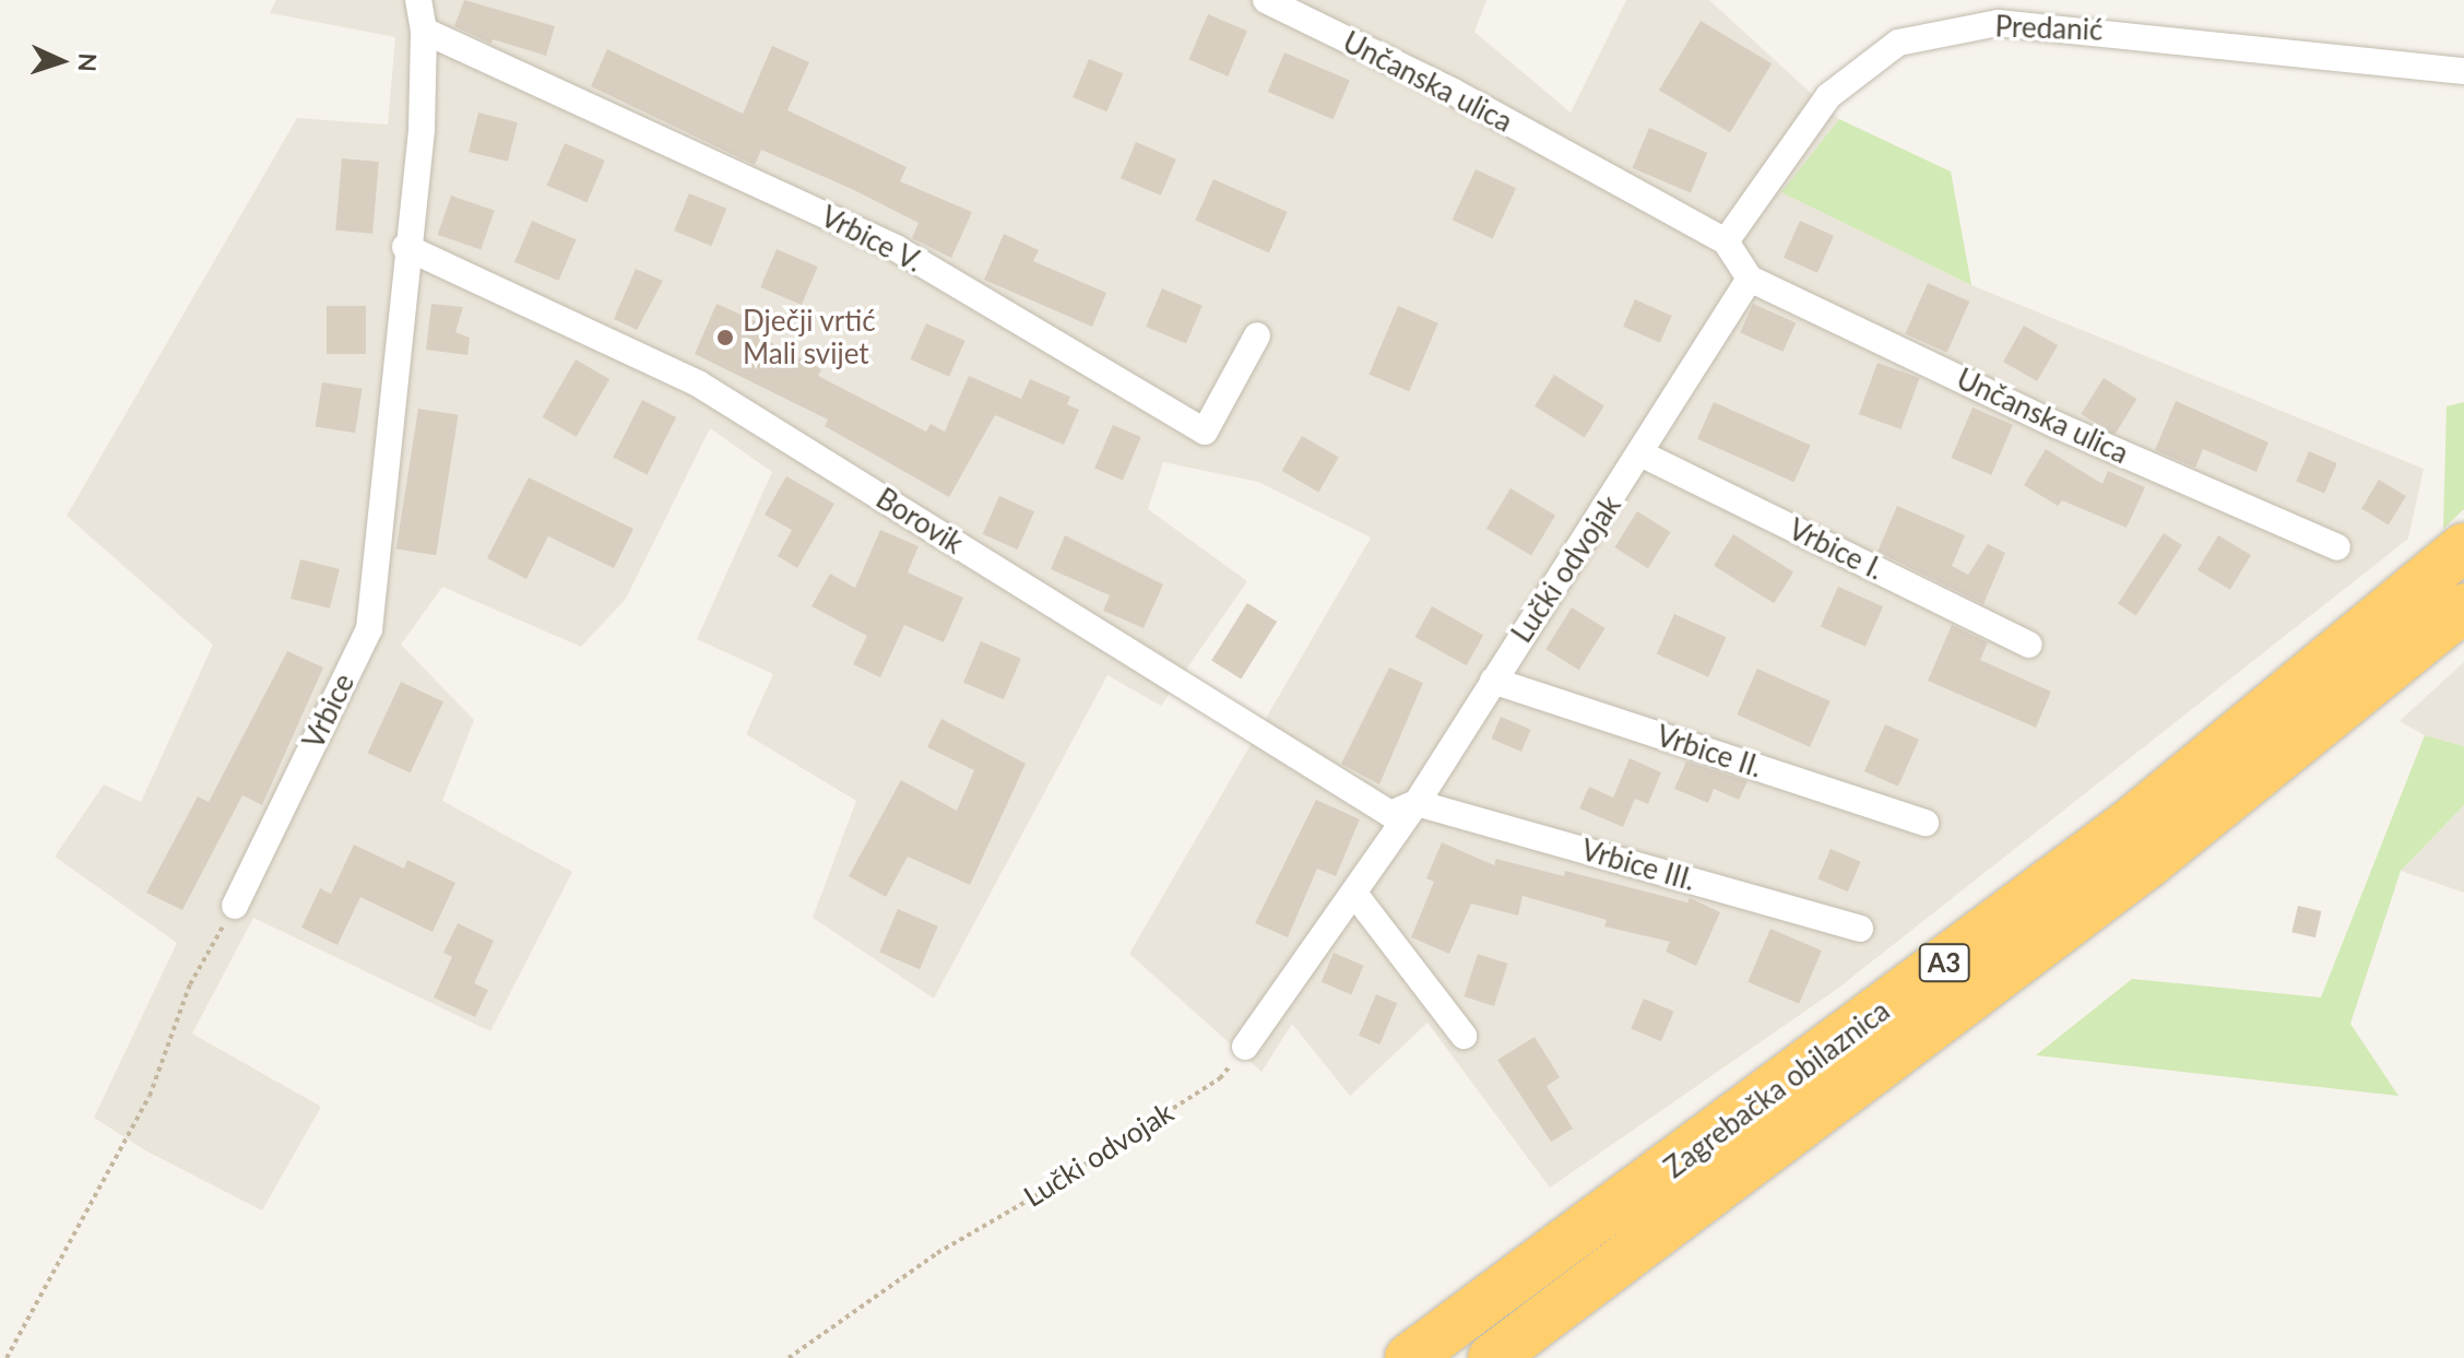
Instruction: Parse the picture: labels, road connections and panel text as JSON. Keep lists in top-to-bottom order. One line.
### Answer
{"streets":{"highway":["A3","Zagrebačka obilaznica"],"street":["Predanić","Unčanska ulica","Vrbice V.","Borovik","Vrbice I.","Lučki odvojak","Vrbice","Vrbice II.","Vrbice III."]},"crossings":[["Predanić","Unčanska ulica"],["Unčanska ulica","Lučki odvojak"],["Vrbice V.","Vrbice"],["Borovik","Lučki odvojak"],["Borovik","Vrbice"],["Borovik","Vrbice III."],["Vrbice I.","Lučki odvojak"],["Lučki odvojak","Vrbice II."],["Lučki odvojak","Vrbice III."]],"places":["Dječji vrtić Mali svijet"],"north":"right"}
